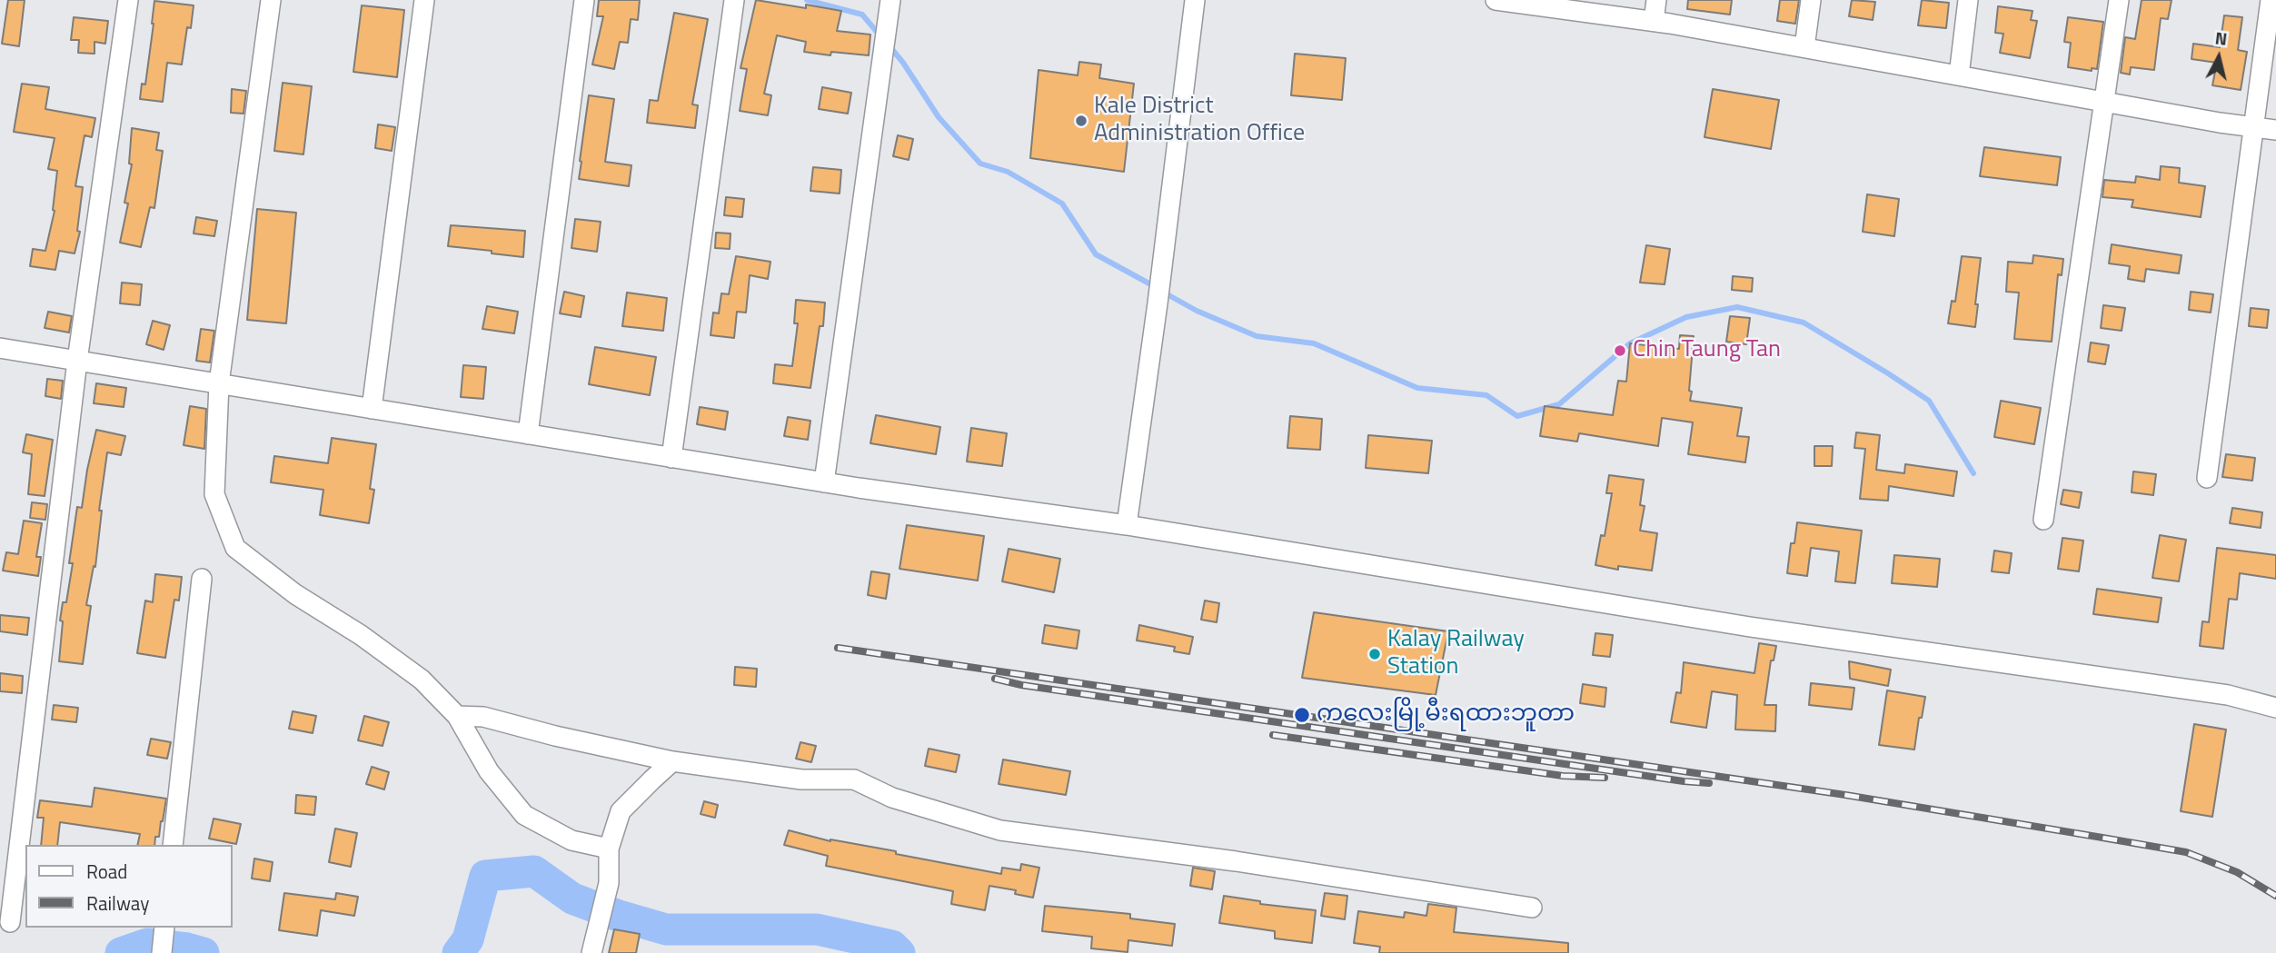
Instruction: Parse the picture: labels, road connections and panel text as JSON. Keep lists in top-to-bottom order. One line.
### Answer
{"places":["Kale District Administration Office","Chin Taung Tan","Kalay Railway Station","ကလေးမြို့မီးရထားဘူတာ"],"legend":["Road","Railway"],"north":"top"}
